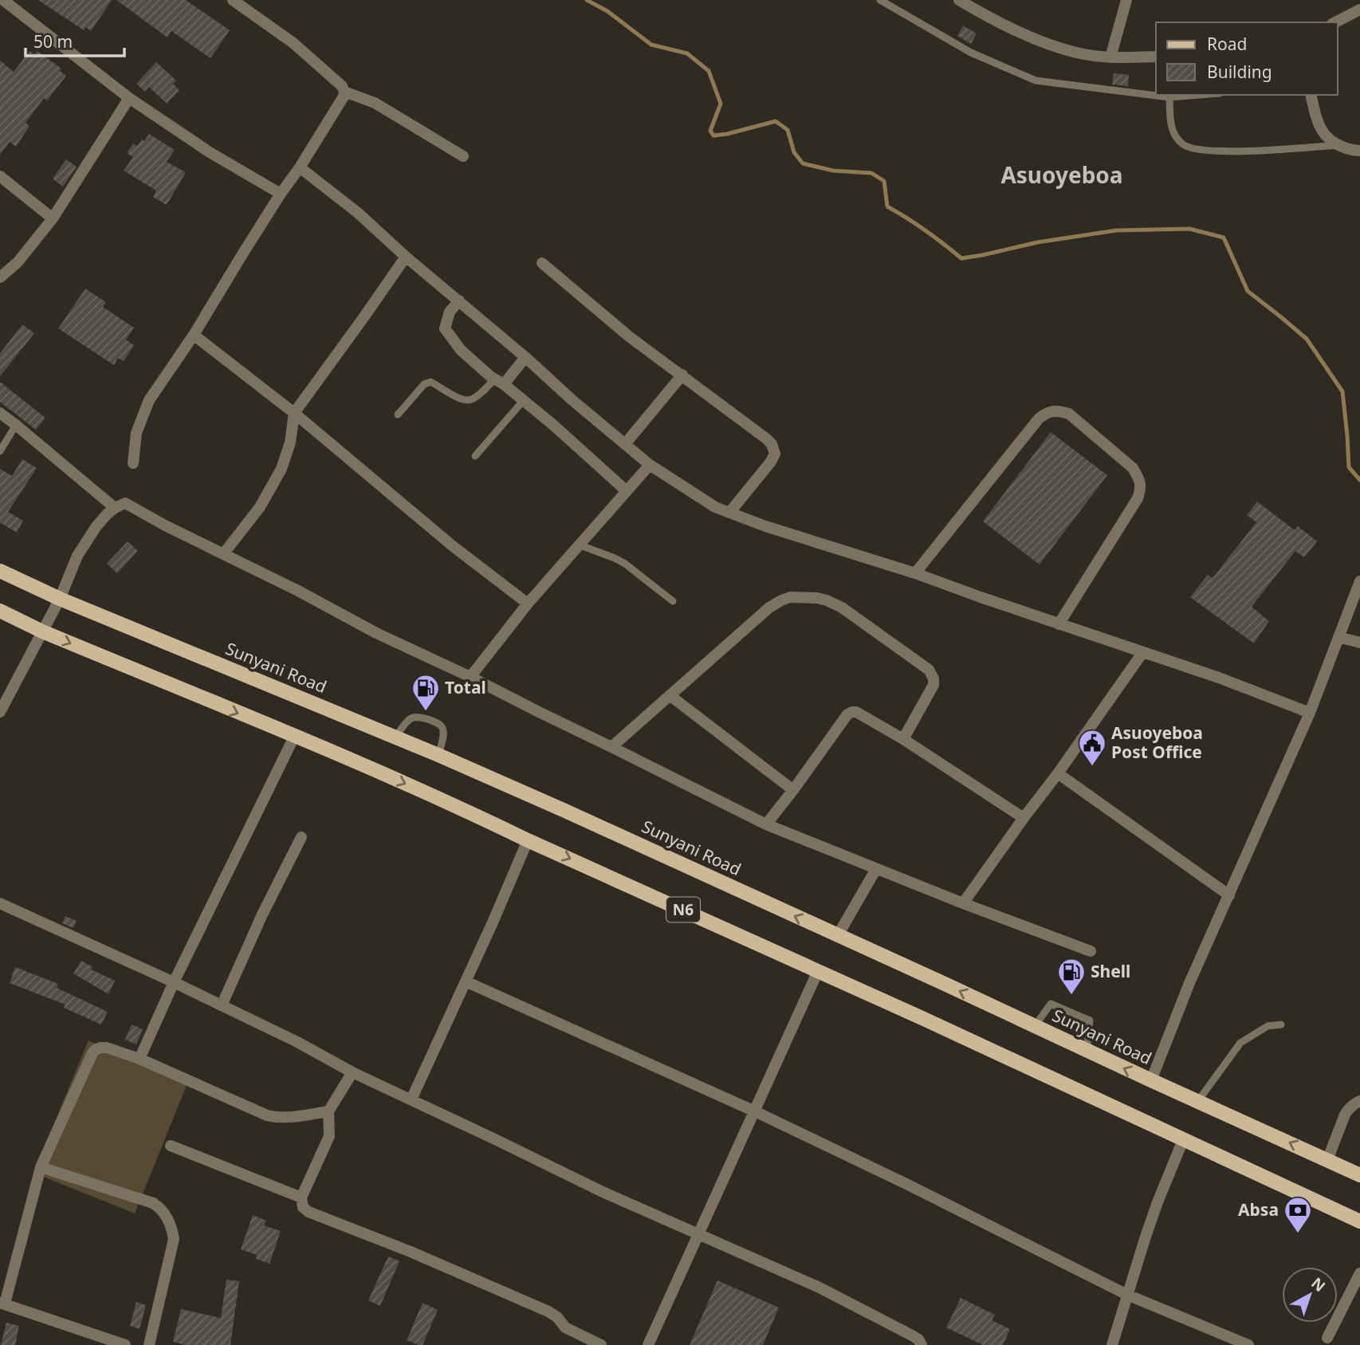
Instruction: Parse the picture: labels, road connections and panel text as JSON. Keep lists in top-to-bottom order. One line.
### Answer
{"streets":{"main road":["Sunyani Road","N6"]},"districts":["Asuoyeboa"],"places":{"fuel station":["Total","Shell"],"public building":["Asuoyeboa Post Office"],"bank":["Absa"]},"legend":["Road","Building"],"scale_bar":"50 m","north":"top right"}
